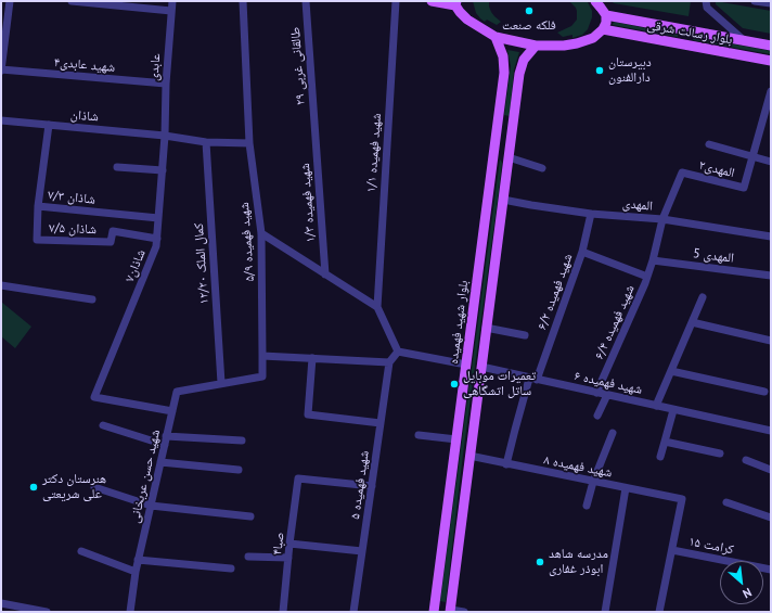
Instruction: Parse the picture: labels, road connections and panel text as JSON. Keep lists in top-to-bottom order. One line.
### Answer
{"streets":{"main road":["بلوار رسالت شرقی","بلوار شهید فهمیده"],"street":["شهید عابدی۴","طالقانی غربی ۲۹","عابدی","شاذان","شهید فهمیده ۱/۱","المهدی۲","شاذان ۷/۳","شهید فهمیده ۱/۳","المهدی","شاذان ۷/۵","شهید فهمیده ۵/۹","المهدی 5","کمال الملک ۱۲/۲۰","شاذان۷","شهید فهمیده ۶/۲","شهید فهمیده ۶/۴","شهید فهمیده ۶","شهید فهمیده ۸","شهید حسن عربخانی","شهید فهمیده ۵","صبا۴","کرامت ۱۵"]},"crossings":[["شهید عابدی۴","عابدی"],["طالقانی غربی ۲۹","شهید فهمیده ۱/۳"],["عابدی","شاذان"],["عابدی","شاذان۷"],["شاذان","شاذان ۷/۳"],["شاذان","شهید فهمیده ۵/۹"],["شاذان","کمال الملک ۱۲/۲۰"],["شاذان","شاذان۷"],["المهدی۲","المهدی"],["المهدی۲","شهید فهمیده ۶/۴"],["شاذان ۷/۳","شاذان ۷/۵"],["شاذان ۷/۳","شاذان۷"],["المهدی","شهید فهمیده ۶/۴"],["شاذان ۷/۵","شاذان۷"],["شهید فهمیده ۵/۹","کمال الملک ۱۲/۲۰"],["شهید فهمیده ۵/۹","شهید حسن عربخانی"],["المهدی 5","شهید فهمیده ۶/۴"],["کمال الملک ۱۲/۲۰","شهید حسن عربخانی"],["شاذان۷","شهید حسن عربخانی"],["شهید فهمیده ۶/۲","شهید فهمیده ۶/۴"],["شهید فهمیده ۶/۲","شهید فهمیده ۶"],["شهید فهمیده ۶/۲","شهید فهمیده ۸"],["شهید فهمیده ۶/۴","شهید فهمیده ۶"],["شهید فهمیده ۸","کرامت ۱۵"],["شهید فهمیده ۵","صبا۴"]],"places":["فلکه صنعت","دبیرستان دارالفنون","تعمیرات موبایل ساتل اتشگاهی","هنرستان دکتر علی شریعتی","مدرسه شاهد ابوذر غفاری"],"north":"bottom right"}
